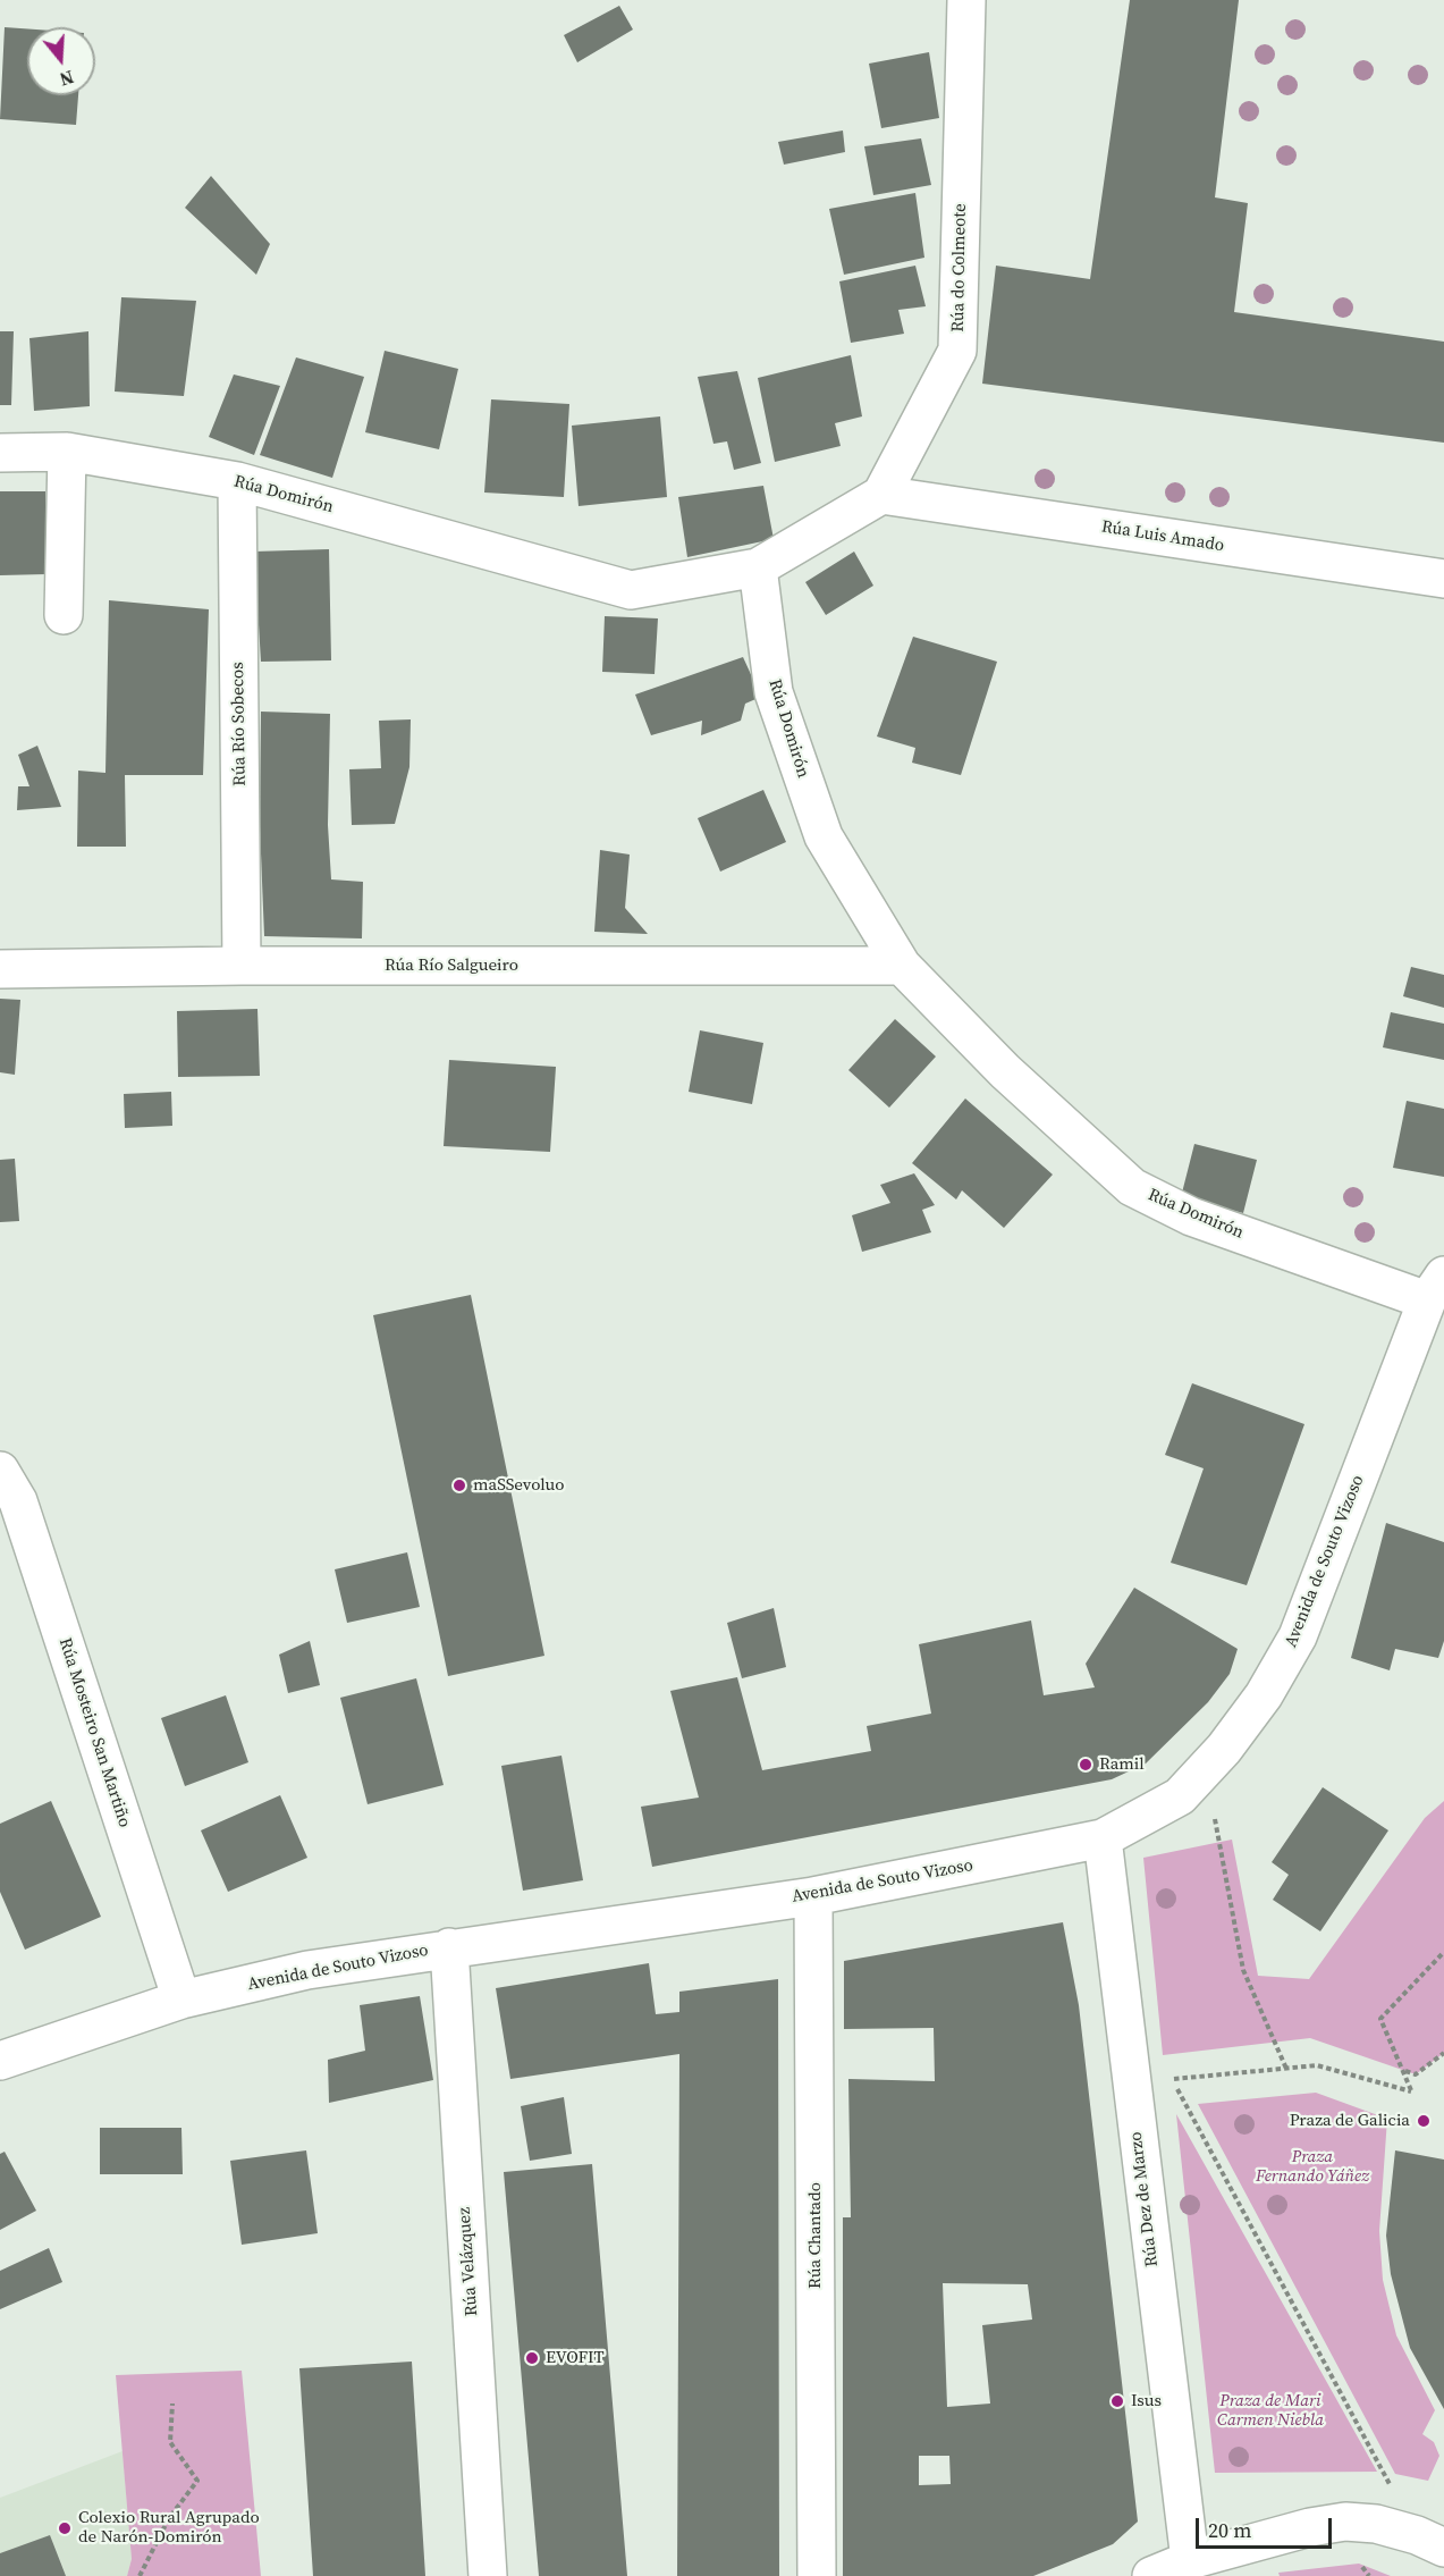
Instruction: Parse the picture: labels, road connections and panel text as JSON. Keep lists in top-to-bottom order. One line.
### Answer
{"streets":{"street":["Rúa do Colmeote","Rúa Domirón","Rúa Luis Amado","Rúa Río Sobecos","Rúa Río Salgueiro","Avenida de Souto Vizoso","Rúa Mosteiro San Martiño","Rúa Dez de Marzo","Rúa Chantado","Rúa Velázquez"]},"crossings":[["Rúa do Colmeote","Rúa Luis Amado"],["Rúa Domirón","Rúa Río Sobecos"],["Rúa Domirón","Rúa Río Salgueiro"],["Rúa Domirón","Avenida de Souto Vizoso"],["Rúa Río Sobecos","Rúa Río Salgueiro"],["Avenida de Souto Vizoso","Rúa Mosteiro San Martiño"],["Avenida de Souto Vizoso","Rúa Dez de Marzo"],["Avenida de Souto Vizoso","Rúa Chantado"],["Avenida de Souto Vizoso","Rúa Velázquez"]],"parks":["Praza Fernando Yáñez","Praza de Mari Carmen Niebla"],"places":["maSSevoluo","Ramil","Praza de Galicia","EVOFIT","Isus","Colexio Rural Agrupado de Narón-Domirón"],"scale_bar":"20 m","north":"bottom"}
